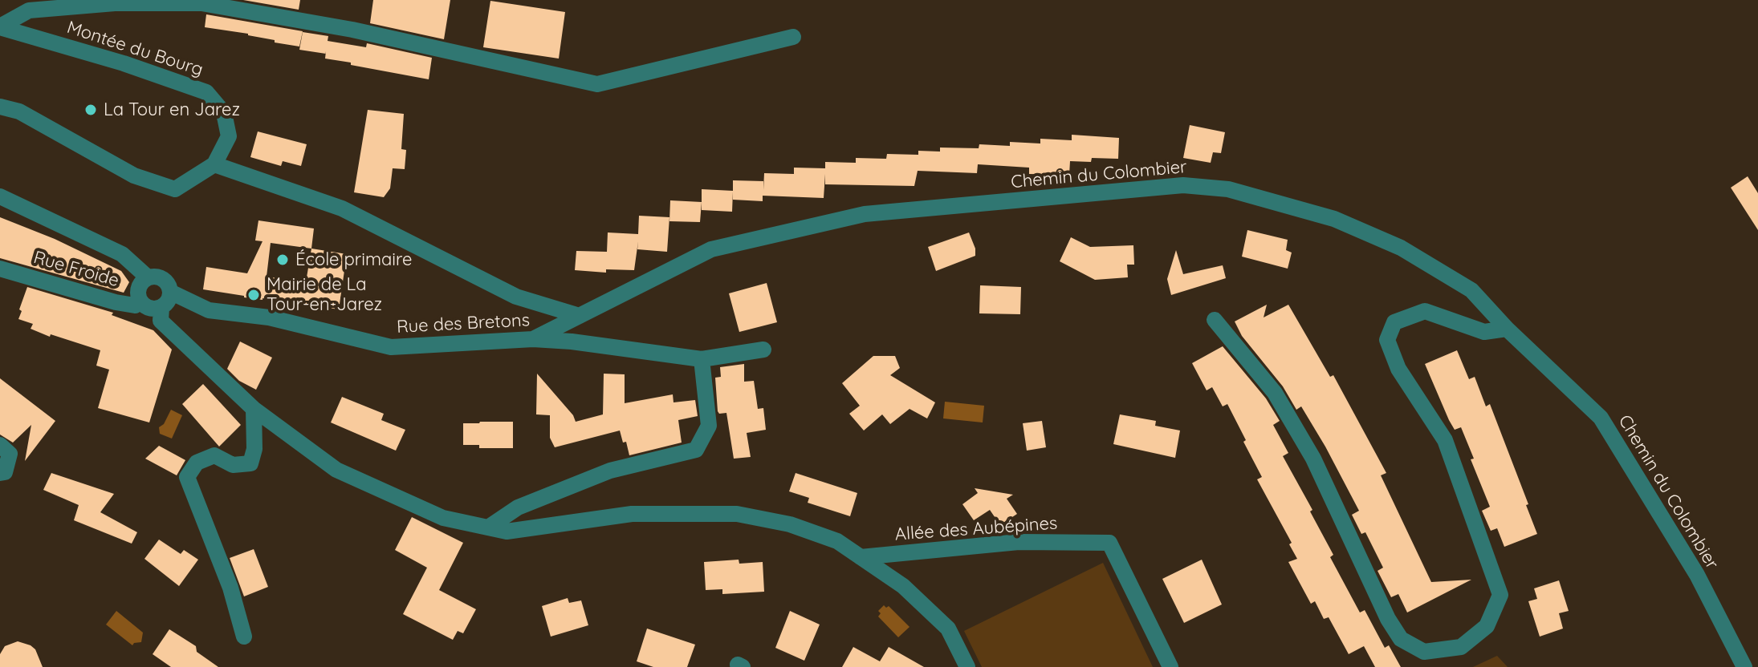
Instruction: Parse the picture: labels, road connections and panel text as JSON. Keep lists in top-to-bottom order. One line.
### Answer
{"streets":{"street":["Montée du Bourg","Chemin du Colombier","Rue Froide","Rue des Bretons","Allée des Aubépines"]},"crossings":[["Chemin du Colombier","Rue des Bretons"],["Rue Froide","Rue des Bretons"]],"places":["La Tour en Jarez","École primaire","Mairie de La Tour-en-Jarez"]}
